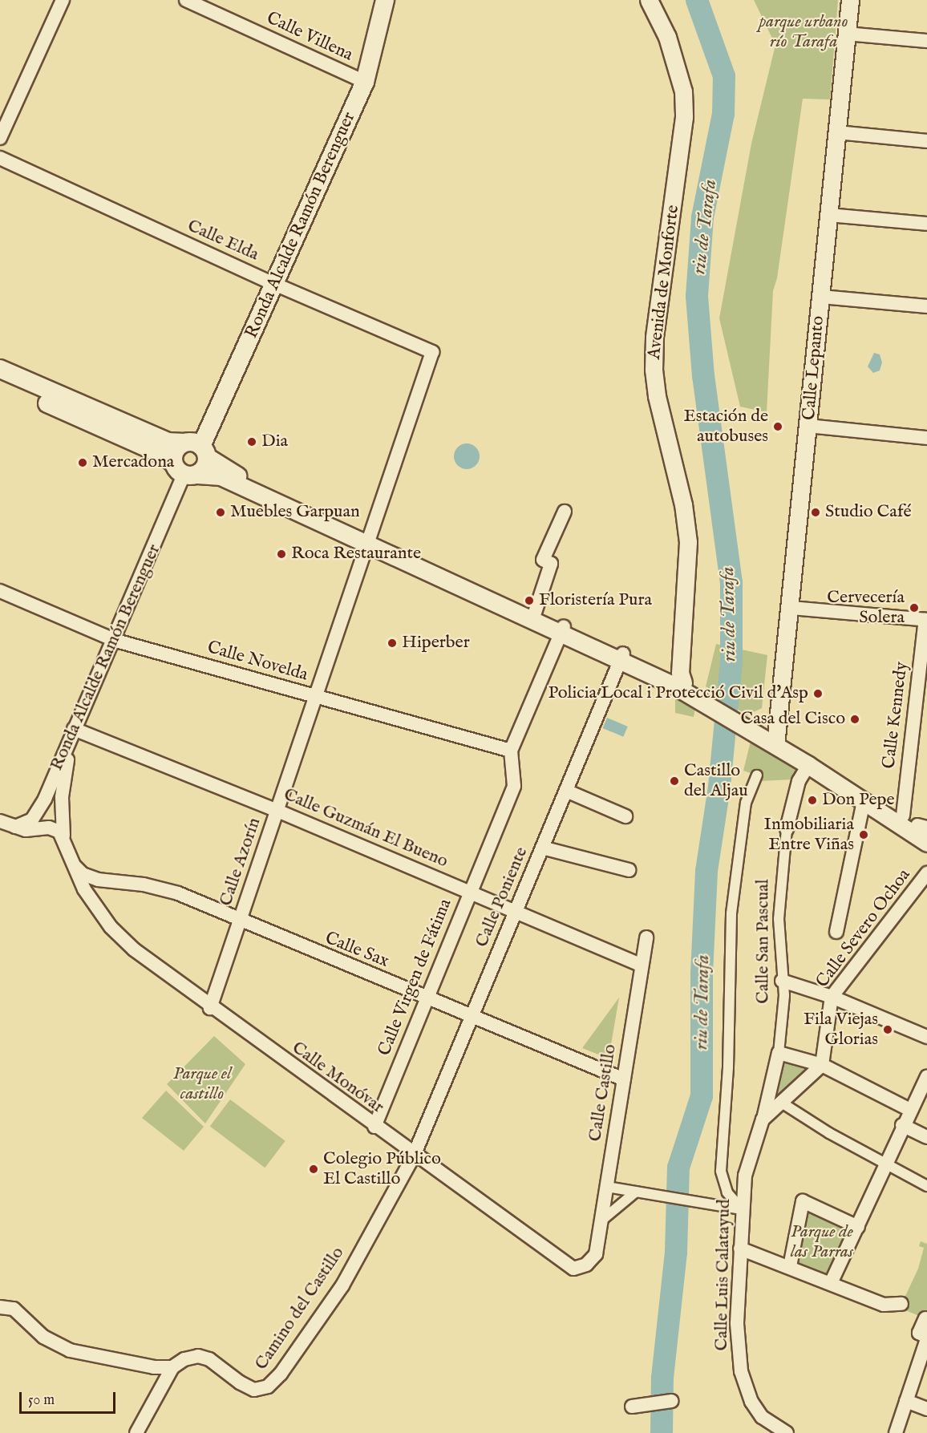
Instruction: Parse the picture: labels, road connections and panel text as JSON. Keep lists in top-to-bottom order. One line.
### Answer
{"streets":{"main road":["Ronda Alcalde Ramón Berenguer"],"street":["Calle Villena","Calle Elda","Avenida de Monforte","Calle Lepanto","Calle Novelda","Calle Kennedy","Calle Guzmán El Bueno","Calle Azorín","Calle Poniente","Calle Severo Ochoa","Calle San Pascual","Calle Sax","Calle Virgen de Fátima","Calle Monóvar","Calle Castillo","Calle Luis Calatayud","Camino del Castillo"]},"crossings":[["Calle Villena","Ronda Alcalde Ramón Berenguer"],["Ronda Alcalde Ramón Berenguer","Calle Elda"],["Ronda Alcalde Ramón Berenguer","Calle Novelda"],["Ronda Alcalde Ramón Berenguer","Calle Guzmán El Bueno"],["Ronda Alcalde Ramón Berenguer","Calle Monóvar"],["Calle Elda","Calle Azorín"],["Calle Novelda","Calle Azorín"],["Calle Novelda","Calle Virgen de Fátima"],["Calle Guzmán El Bueno","Calle Azorín"],["Calle Guzmán El Bueno","Calle Poniente"],["Calle Guzmán El Bueno","Calle Virgen de Fátima"],["Calle Guzmán El Bueno","Calle Castillo"],["Calle Azorín","Calle Sax"],["Calle Azorín","Calle Monóvar"],["Calle Poniente","Calle Sax"],["Calle Poniente","Calle Monóvar"],["Calle Poniente","Camino del Castillo"],["Calle San Pascual","Calle Luis Calatayud"],["Calle Sax","Calle Virgen de Fátima"],["Calle Sax","Calle Monóvar"],["Calle Sax","Calle Castillo"],["Calle Virgen de Fátima","Calle Monóvar"],["Calle Monóvar","Calle Castillo"],["Calle Monóvar","Camino del Castillo"]],"water":["riu de Tarafa"],"parks":["parque urbano río Tarafa","Parque el castillo","Parque de las Parras"],"places":["Estación de autobuses","Dia","Mercadona","Muebles Garpuan","Studio Café","Roca Restaurante","Floristería Pura","Cervecería Solera","Hiperber","Policia Local i Protecció Civil d'Asp","Casa del Cisco","Castillo del Aljau","Don Pepe","Inmobiliaria Entre Viñas","Fila Viejas Glorias","Colegio Público El Castillo"],"scale_bar":"50 m"}
